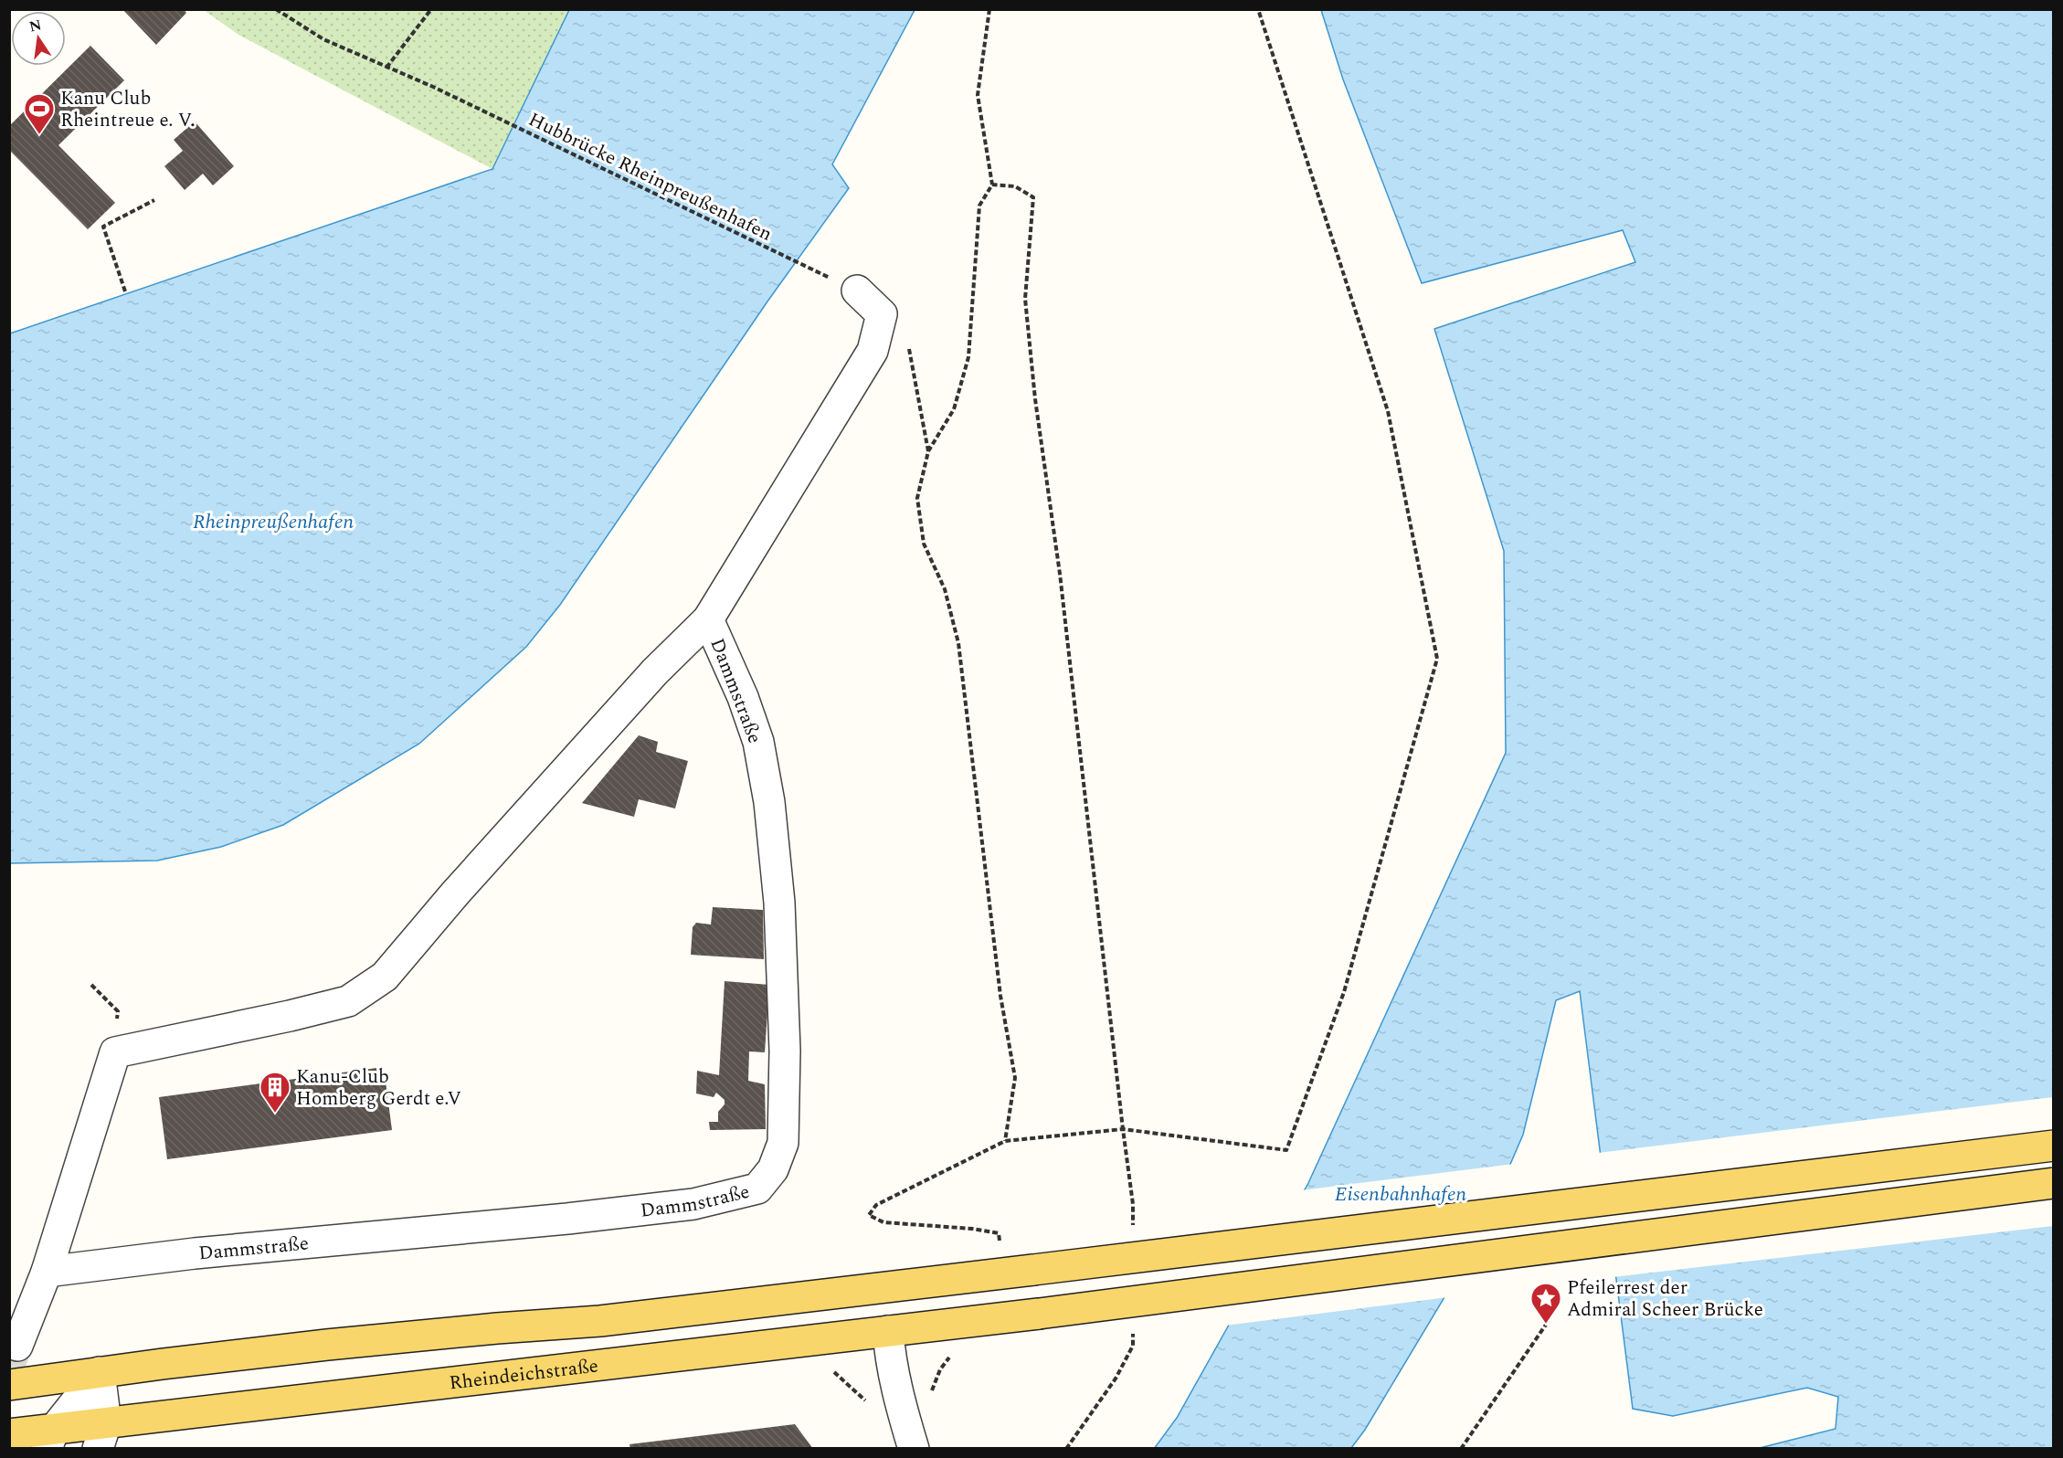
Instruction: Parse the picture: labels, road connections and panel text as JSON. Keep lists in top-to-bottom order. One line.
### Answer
{"streets":{"main road":["Rheindeichstraße"],"street":["Dammstraße"],"path":["Hubbrücke Rheinpreußenhafen"]},"water":["Rheinpreußenhafen","Eisenbahnhafen"],"places":{"sports":["Kanu Club Rheintreue e. V."],"building":["Kanu-Club Homberg Gerdt e.V"],"place":["Pfeilerrest der Admiral Scheer Brücke"]},"north":"top"}
